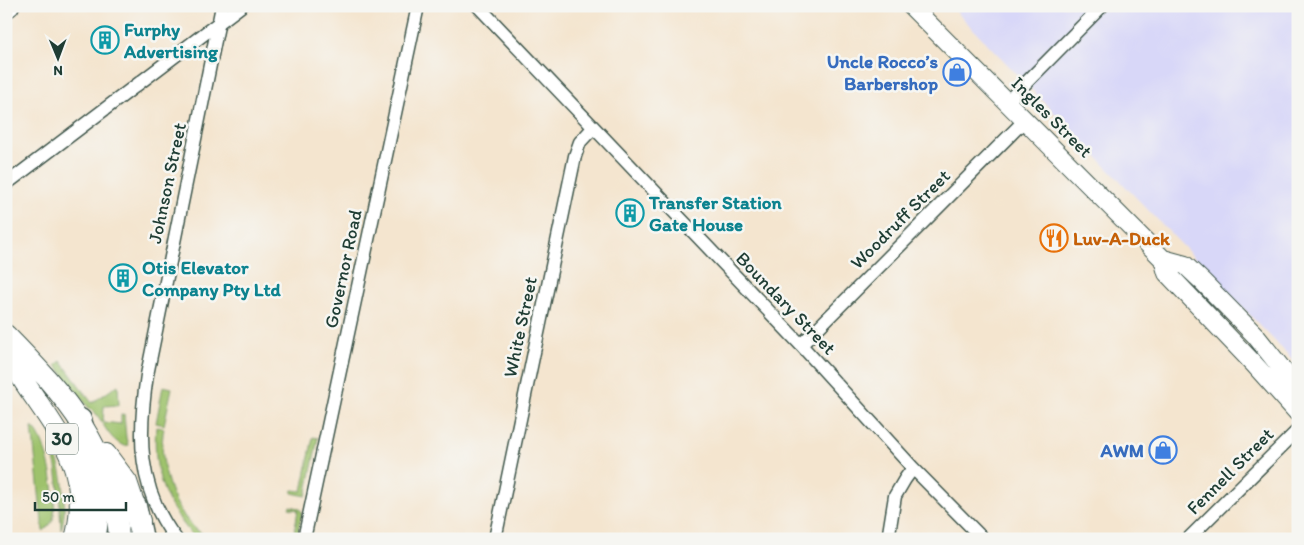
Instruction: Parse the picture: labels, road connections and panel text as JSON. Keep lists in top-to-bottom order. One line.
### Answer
{"streets":{"main road":["30"],"street":["Ingles Street","Johnson Street","Woodruff Street","Governor Road","Boundary Street","White Street","Fennell Street"]},"crossings":[["Ingles Street","Woodruff Street"],["Woodruff Street","Boundary Street"],["Boundary Street","White Street"]],"places":{"building":["Furphy Advertising","Transfer Station Gate House","Otis Elevator Company Pty Ltd"],"shop":["Uncle Rocco’s Barbershop","AWM"],"restaurant":["Luv-A-Duck"]},"scale_bar":"50 m","north":"bottom"}
